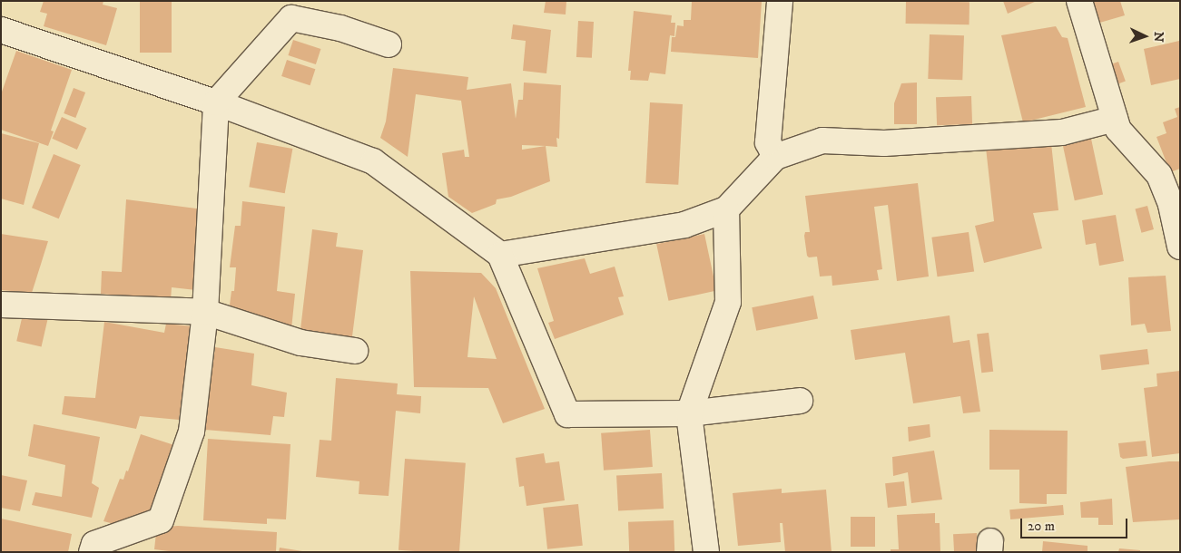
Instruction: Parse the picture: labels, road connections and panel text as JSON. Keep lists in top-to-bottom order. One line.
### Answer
{"scale_bar":"20 m","north":"right"}
